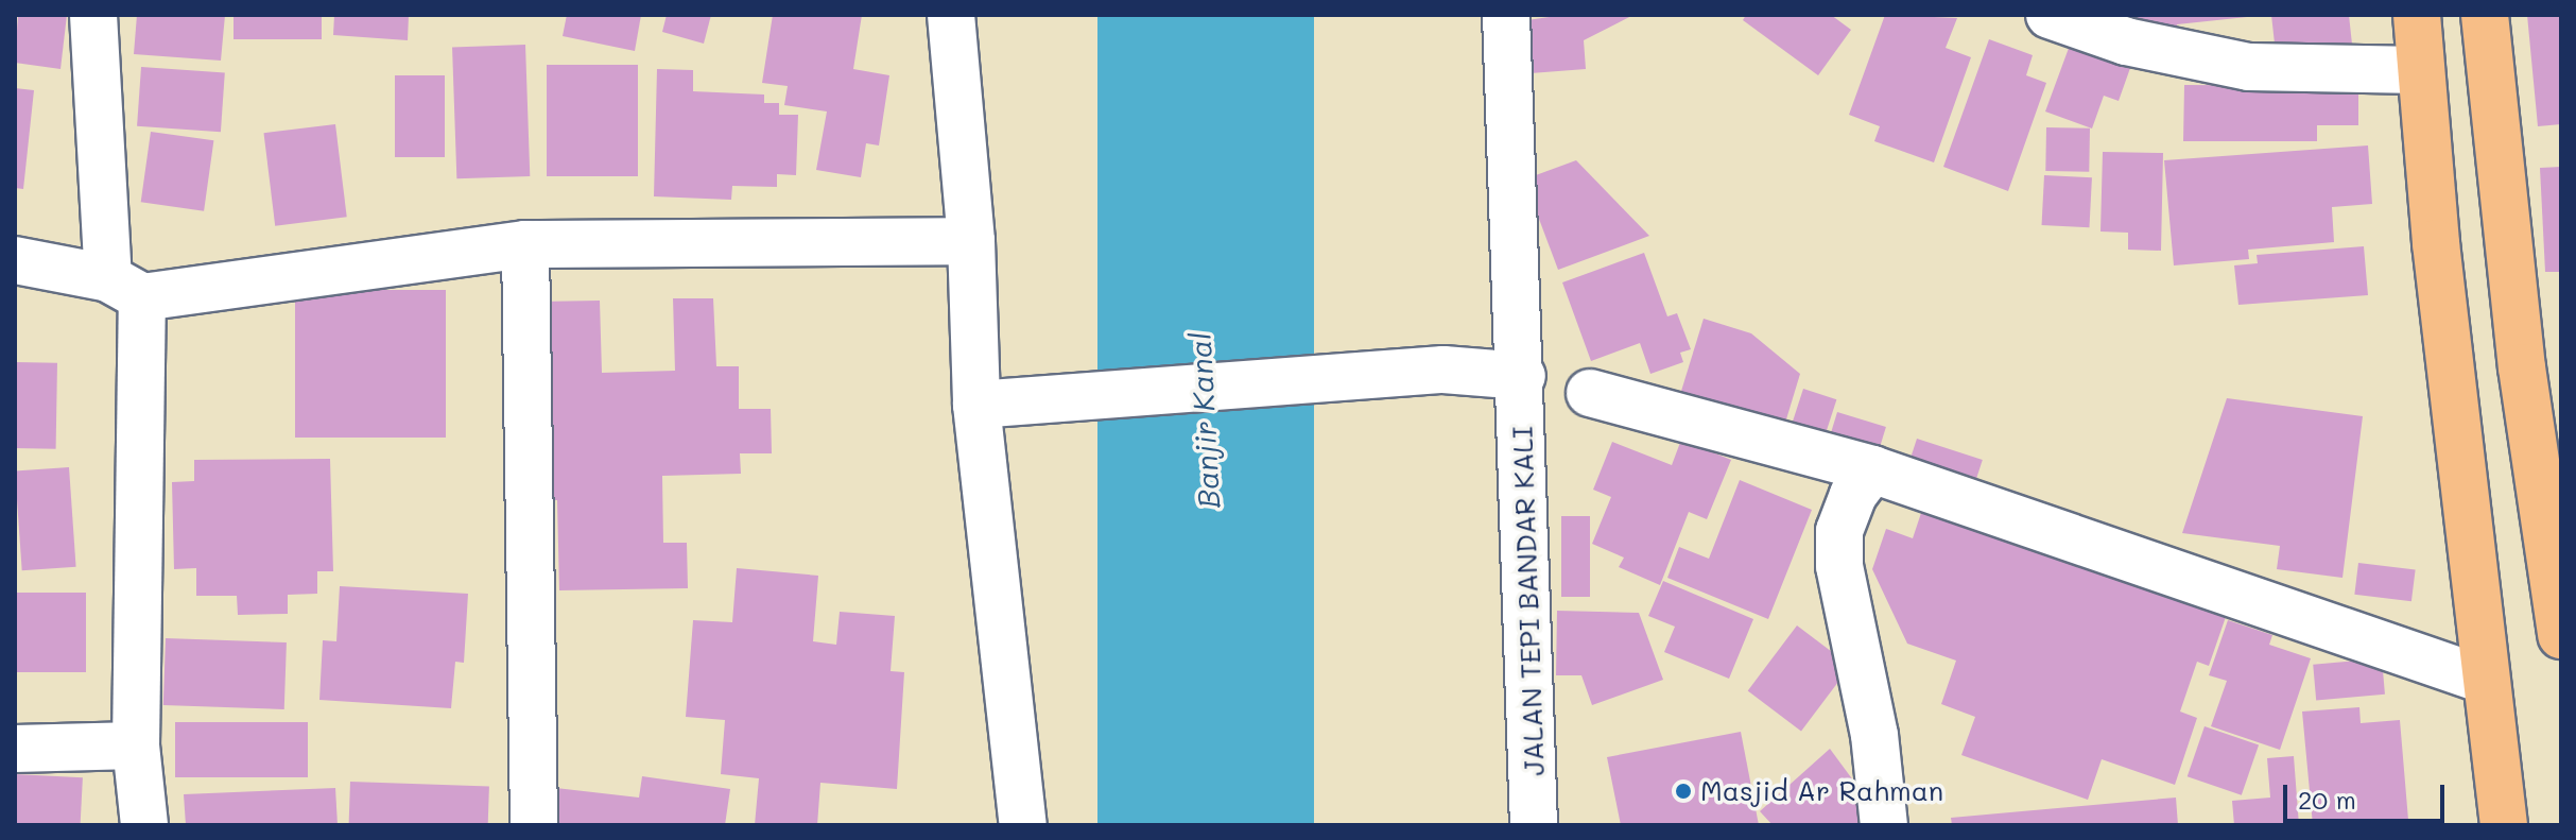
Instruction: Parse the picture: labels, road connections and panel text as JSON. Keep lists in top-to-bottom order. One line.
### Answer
{"streets":{"street":["JALAN TEPI BANDAR KALI"]},"water":["Banjir Kanal"],"places":["Masjid Ar Rahman"],"scale_bar":"20 m"}
